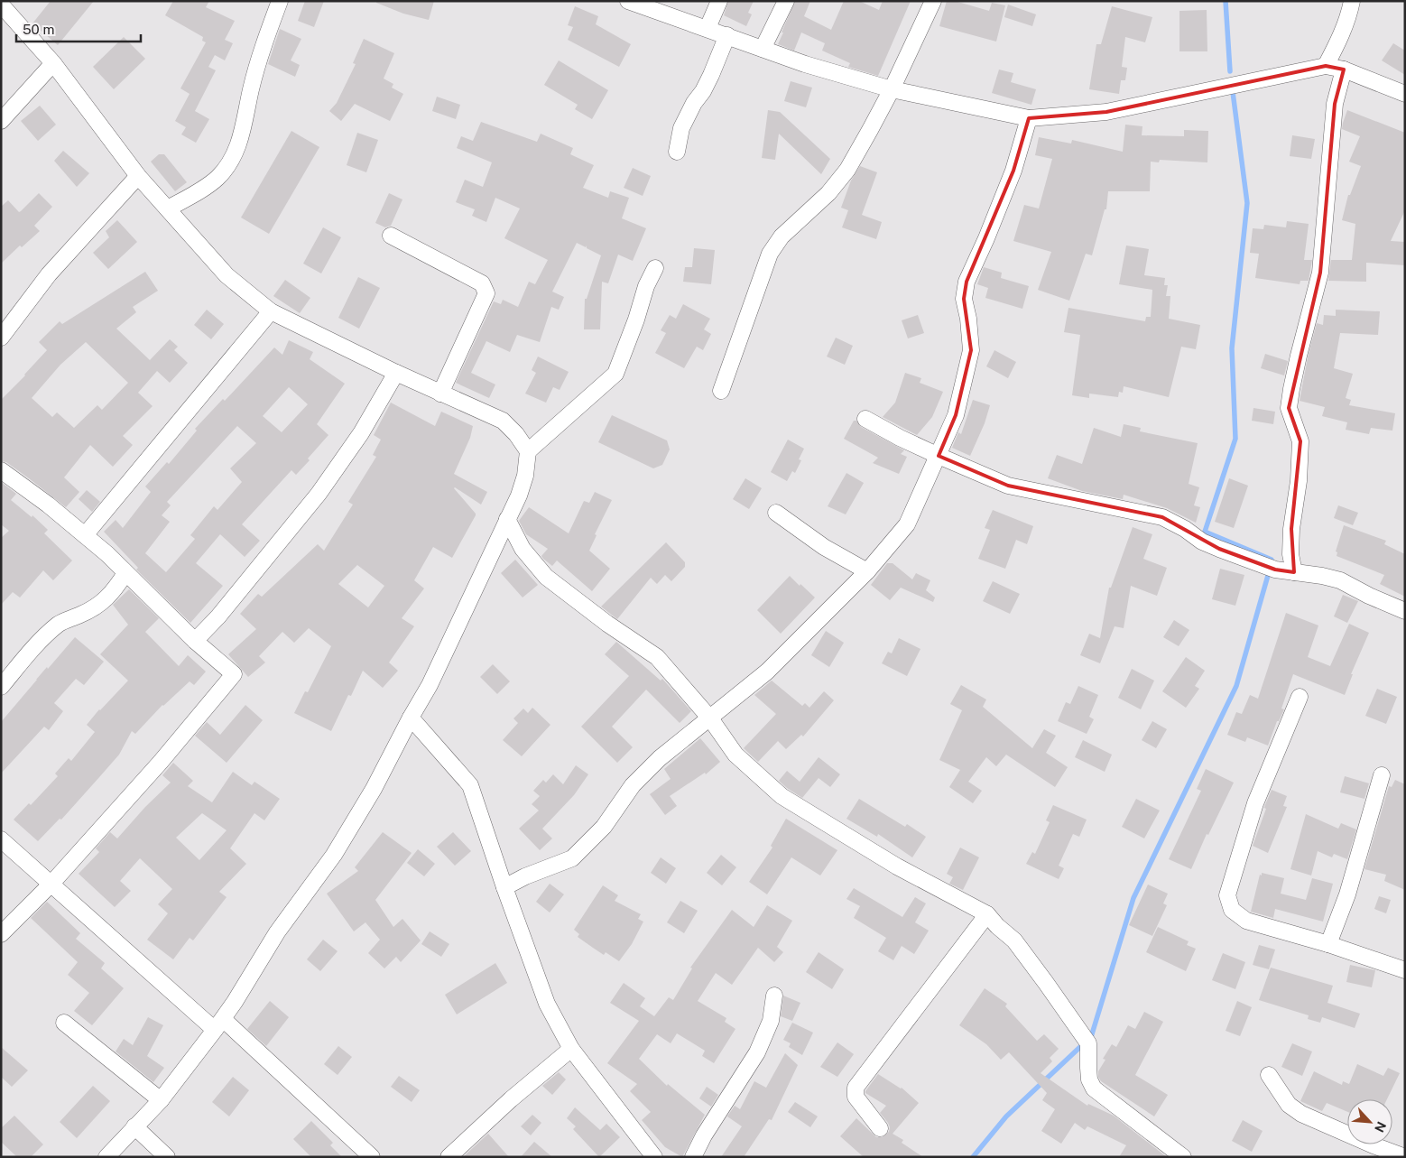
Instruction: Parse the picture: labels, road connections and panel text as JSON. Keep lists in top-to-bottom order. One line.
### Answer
{"scale_bar":"50 m","north":"bottom right"}
